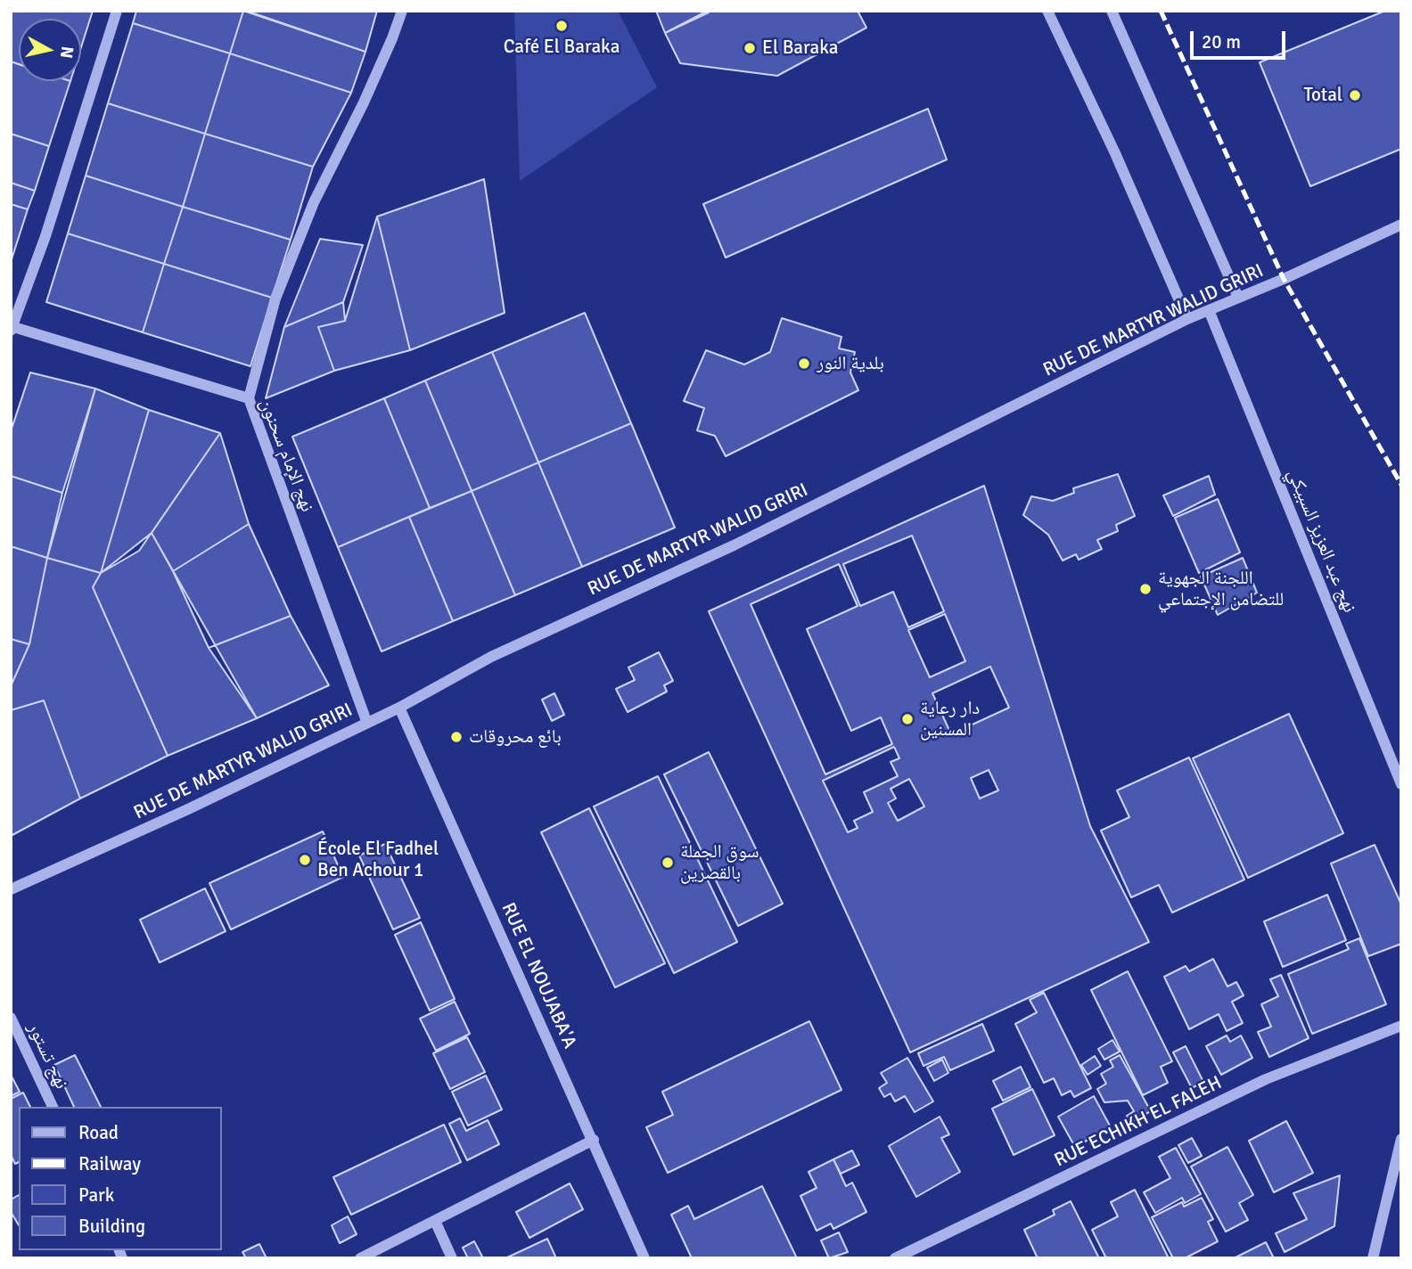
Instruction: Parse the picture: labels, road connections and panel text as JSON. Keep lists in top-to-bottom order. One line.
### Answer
{"streets":{"street":["RUE DE MARTYR WALID GRIRI","نهج الإمام سحنون","نهج عبد العزيز السبيكي","RUE EL NOUJABA'A","نهج تستور","RUE ECHIKH EL FALEH"]},"crossings":[["RUE DE MARTYR WALID GRIRI","نهج الإمام سحنون"],["RUE DE MARTYR WALID GRIRI","نهج عبد العزيز السبيكي"],["RUE DE MARTYR WALID GRIRI","RUE EL NOUJABA'A"]],"places":["Café El Baraka","El Baraka","Total","بلدية النور","اللجنة الجهوية للتضامن الإجتماعي","دار رعاية المسنين","بائع محروقات","École El Fadhel Ben Achour 1","سوق الجملة بالقصرين"],"legend":["Road","Railway","Park","Building"],"scale_bar":"20 m","north":"right"}
